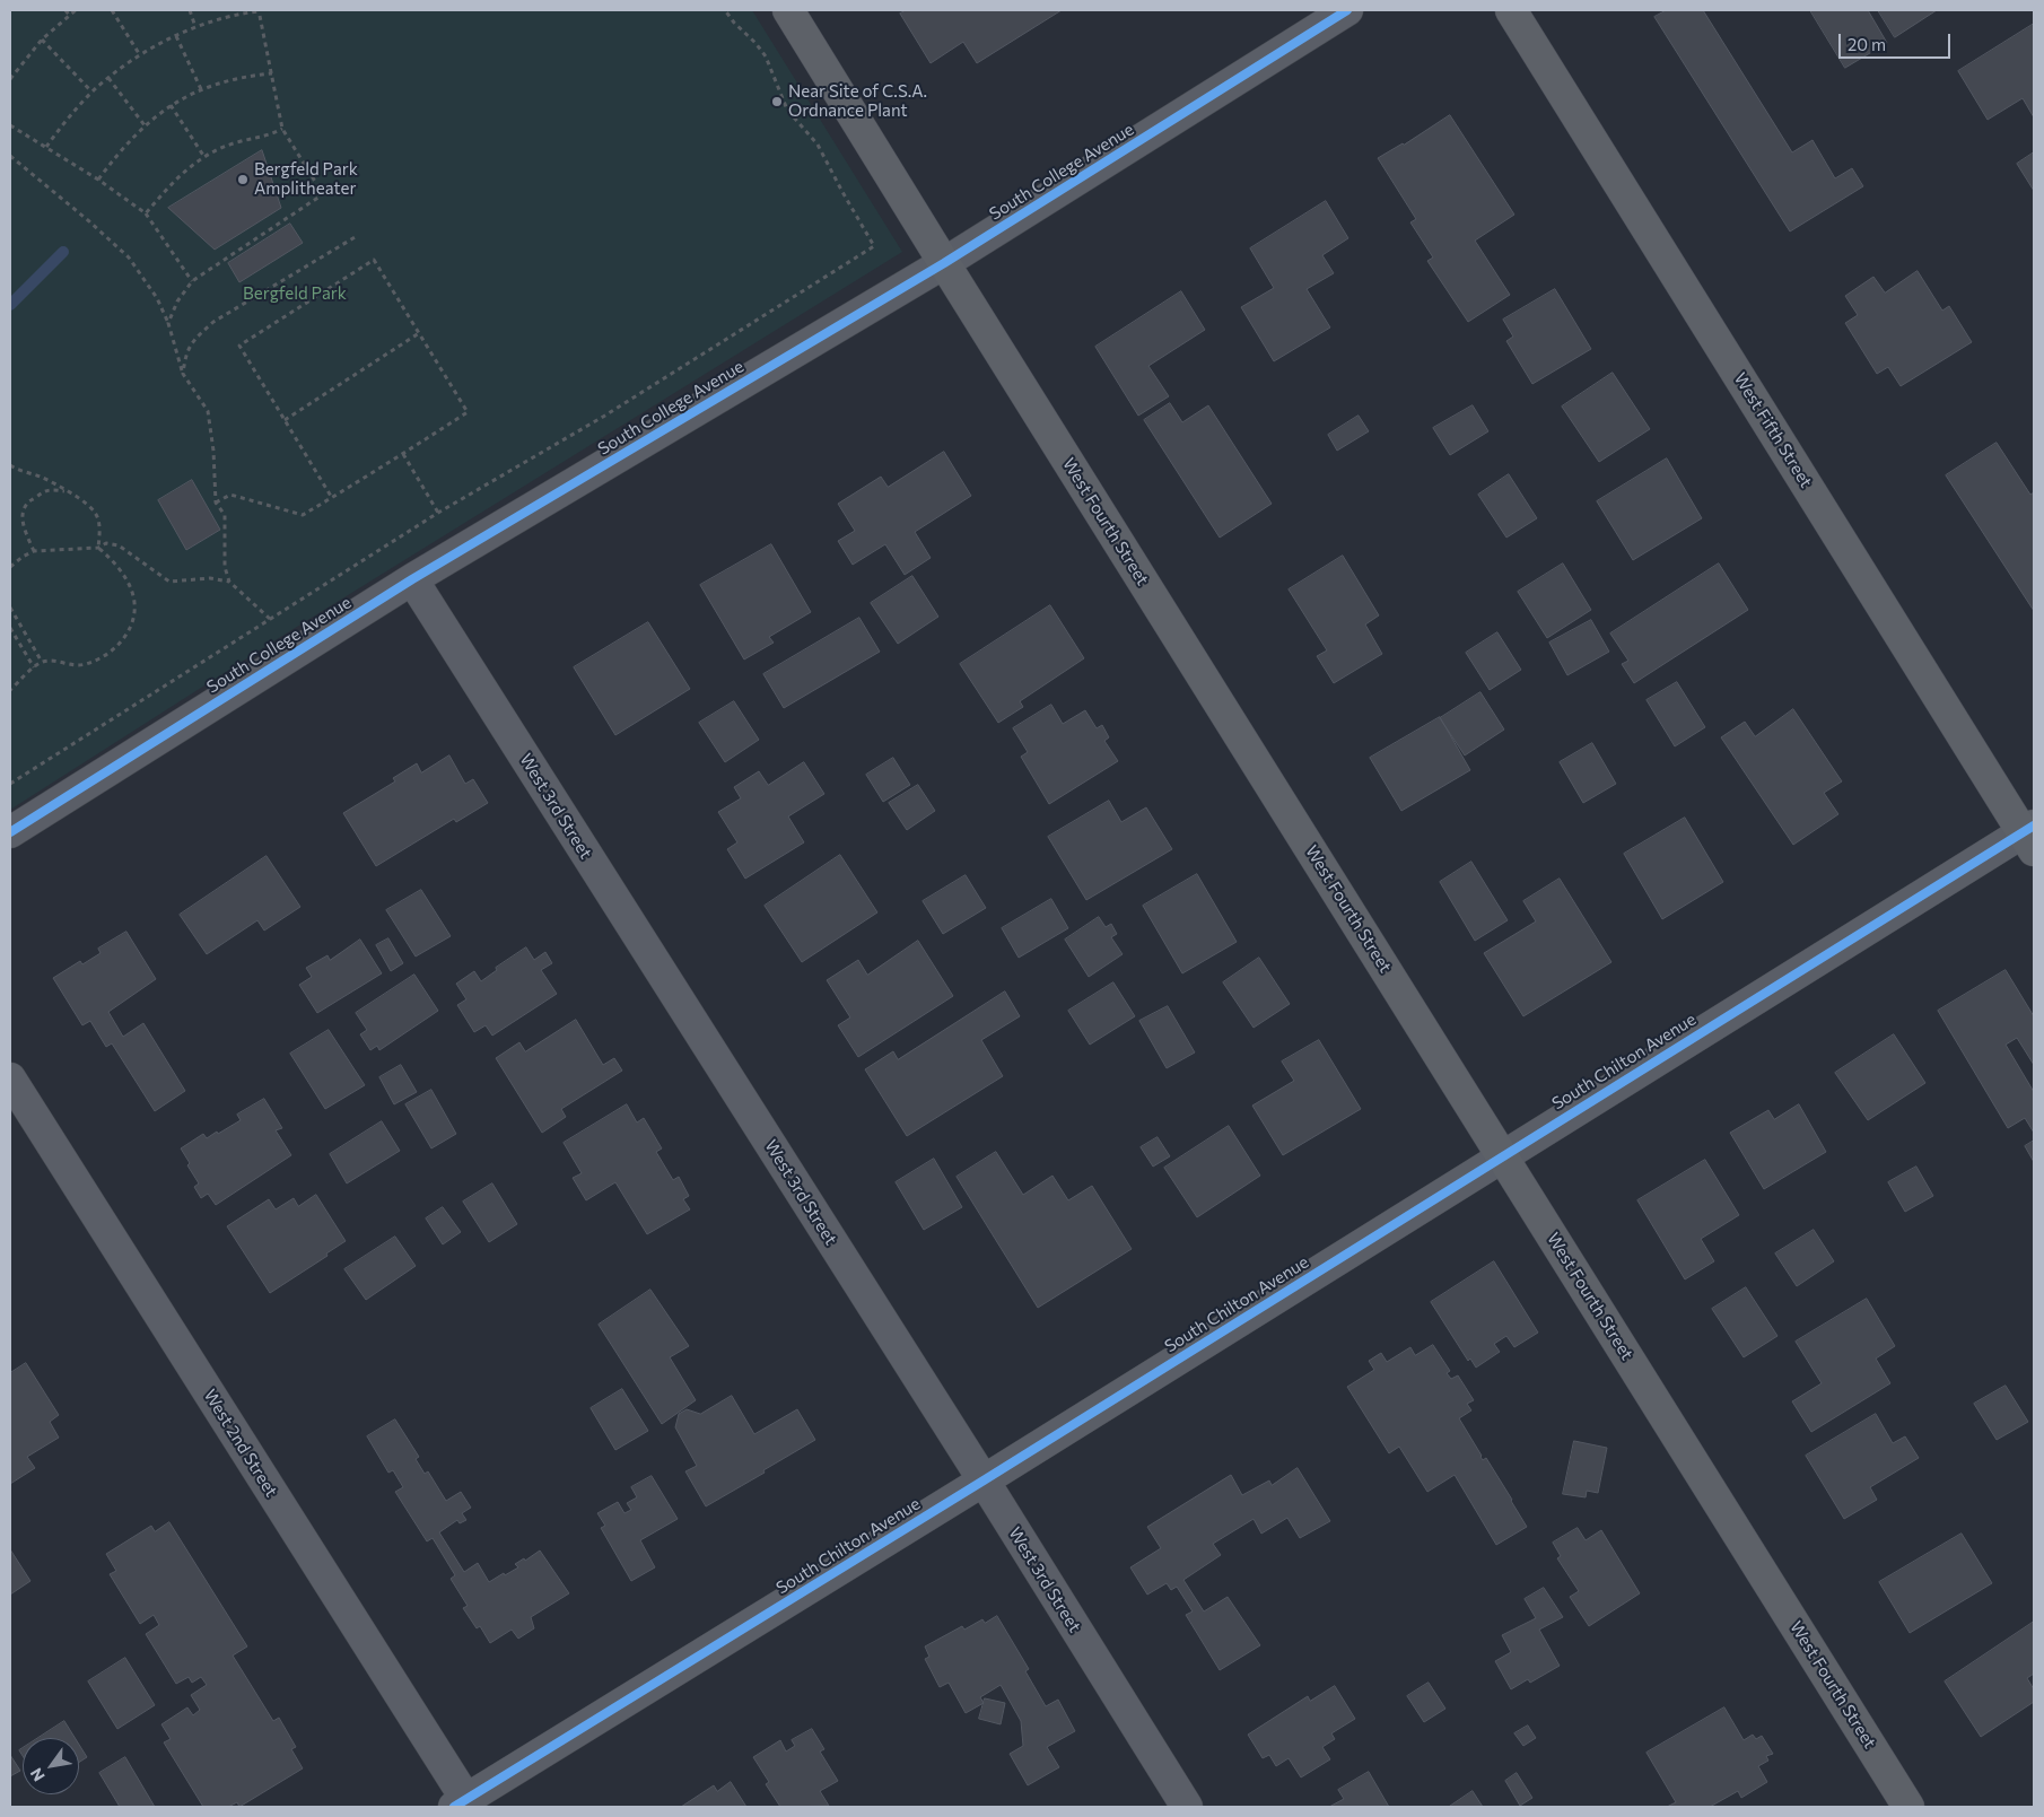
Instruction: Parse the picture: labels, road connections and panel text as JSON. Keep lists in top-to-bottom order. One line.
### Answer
{"streets":{"main road":["West Fifth Street","West Fourth Street"],"street":["South College Avenue","West 3rd Street","South Chilton Avenue","West 2nd Street"]},"crossings":[["South College Avenue","West Fourth Street"],["South College Avenue","West 3rd Street"],["West Fifth Street","South Chilton Avenue"],["West Fourth Street","South Chilton Avenue"],["West 3rd Street","South Chilton Avenue"],["South Chilton Avenue","West 2nd Street"]],"parks":["Bergfeld Park"],"places":["Near Site of C.S.A. Ordnance Plant","Bergfeld Park Amplitheater"],"scale_bar":"20 m","north":"bottom left"}
